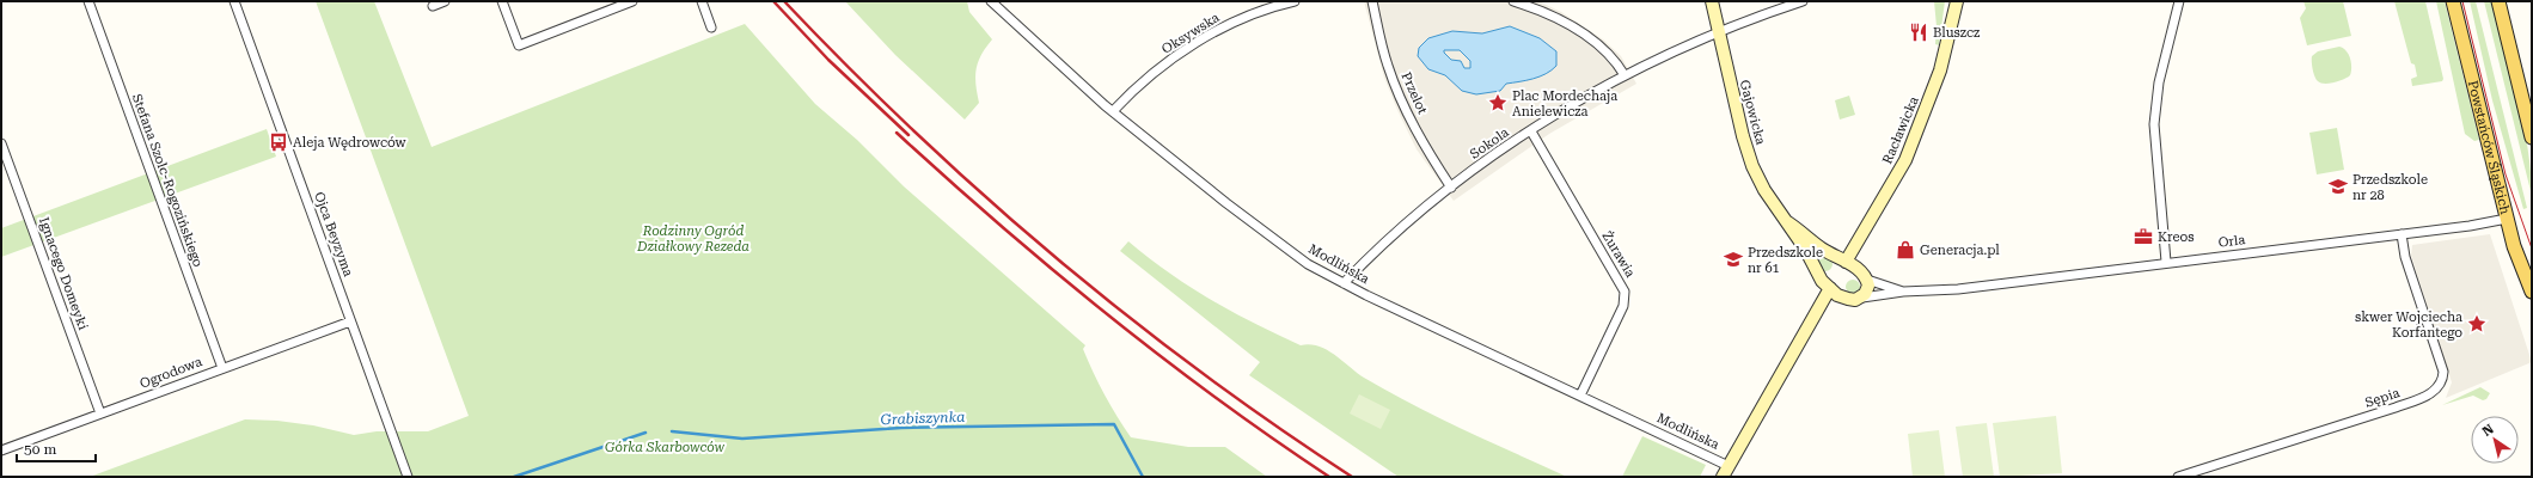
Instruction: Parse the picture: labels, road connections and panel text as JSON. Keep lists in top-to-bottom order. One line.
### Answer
{"streets":{"main road":["Powstańców Śląskich"],"street":["Oksywska","Przelot","Gajowicka","Racławicka","Sokola","Stefana Szolc-Rogozińskiego","Ojca Beyzyma","Orla","Żurawia","Modlińska","Ignacego Domeyki","Ogrodowa","Sępia"]},"crossings":[["Oksywska","Modlińska"],["Przelot","Sokola"],["Gajowicka","Racławicka"],["Gajowicka","Sokola"],["Gajowicka","Orla"],["Sokola","Żurawia"],["Sokola","Modlińska"],["Powstańców Śląskich","Orla"],["Stefana Szolc-Rogozińskiego","Ogrodowa"],["Ojca Beyzyma","Ogrodowa"],["Orla","Sępia"],["Żurawia","Modlińska"],["Ignacego Domeyki","Ogrodowa"]],"water":["Grabiszynka"],"parks":["Rodzinny Ogród Działkowy Rezeda","Górka Skarbowców"],"places":{"restaurant":["Bluszcz"],"place":["Plac Mordechaja Anielewicza","skwer Wojciecha Korfantego"],"bus stop":["Aleja Wędrowców"],"school or university":["Przedszkole nr 28","Przedszkole nr 61"],"office":["Kreos"],"shop":["Generacja.pl"]},"scale_bar":"50 m","north":"top left"}
